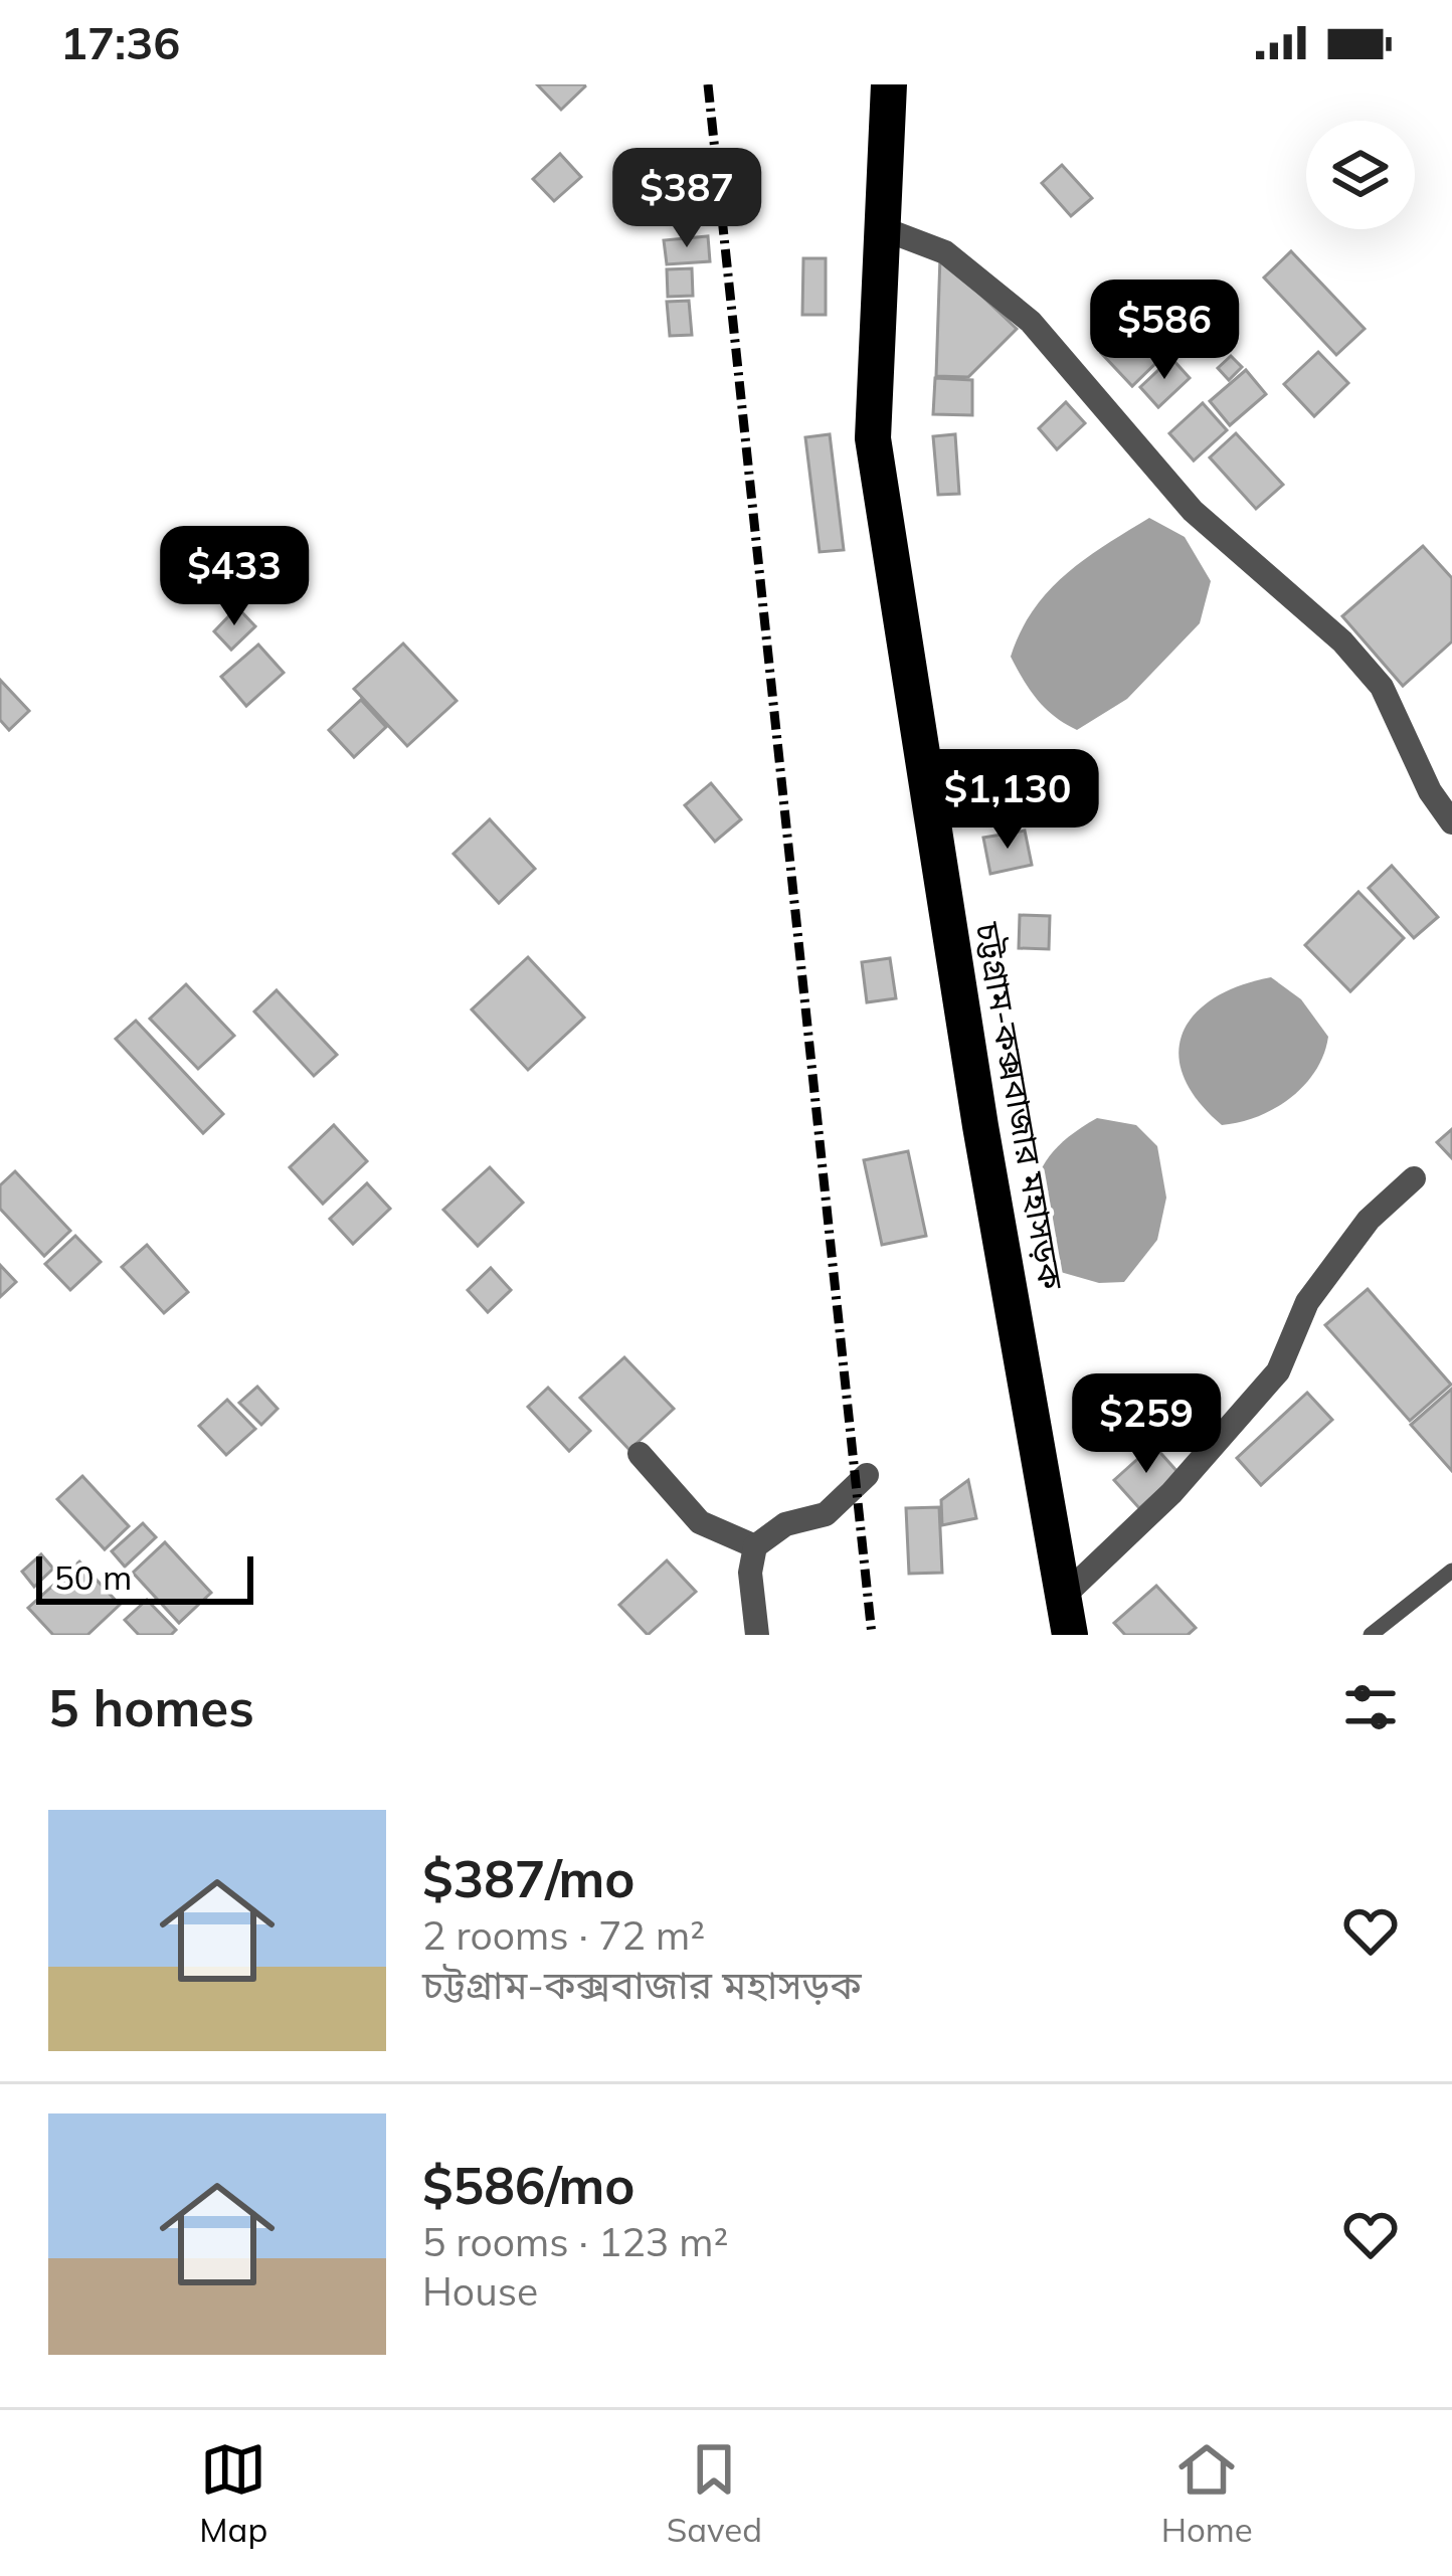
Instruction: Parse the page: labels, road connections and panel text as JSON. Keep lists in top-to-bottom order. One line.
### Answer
{"streets":{"highway":["চট্টগ্রাম-কক্সবাজার মহাসড়ক"]},"scale_bar":"50 m","page":{"status":"17:36","price":["$387","$586","$433","$1,130","$259"],"scale":"50 m","heading":"5 homes","list":[{"name":"$387/mo","note":"2 rooms · 72 m² · চট্টগ্রাম-কক্সবাজার মহাসড়ক"},{"name":"$586/mo","note":"5 rooms · 123 m² · House"}],"tabs":["Map","Saved","Home"]}}
